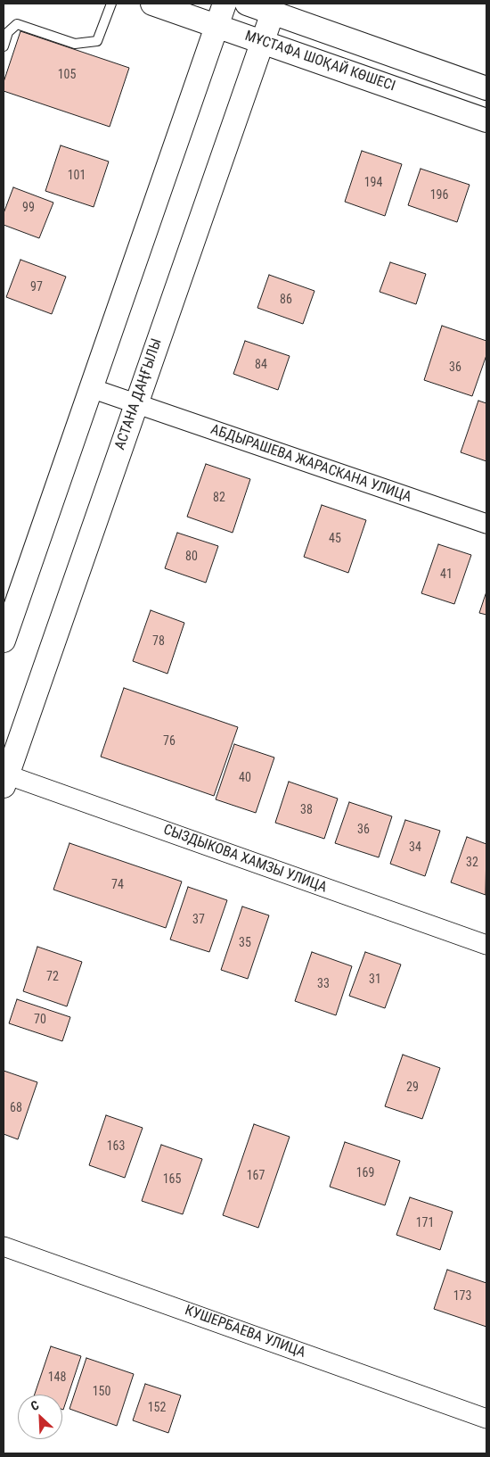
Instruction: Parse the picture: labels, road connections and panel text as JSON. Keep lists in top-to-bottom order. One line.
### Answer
{"streets":{"street":["МҰСТАФА ШОҚАЙ КӨШЕСІ","АСТАНА ДАҢҒЫЛЫ","АБДЫРАШЕВА ЖАРАСКАНА УЛИЦА","СЫЗДЫКОВА ХАМЗЫ УЛИЦА","КУШЕРБАЕВА УЛИЦА"]},"crossings":[["МҰСТАФА ШОҚАЙ КӨШЕСІ","АСТАНА ДАҢҒЫЛЫ"],["АСТАНА ДАҢҒЫЛЫ","АБДЫРАШЕВА ЖАРАСКАНА УЛИЦА"],["АСТАНА ДАҢҒЫЛЫ","СЫЗДЫКОВА ХАМЗЫ УЛИЦА"]],"house_numbers":["105","101","194","196","99","97","86","84","36","82","45","80","41","78","76","40","38","36","34","32","74","37","35","72","31","33","70","29","68","163","169","167","165","171","173","148","150","152"],"north":"top left"}
